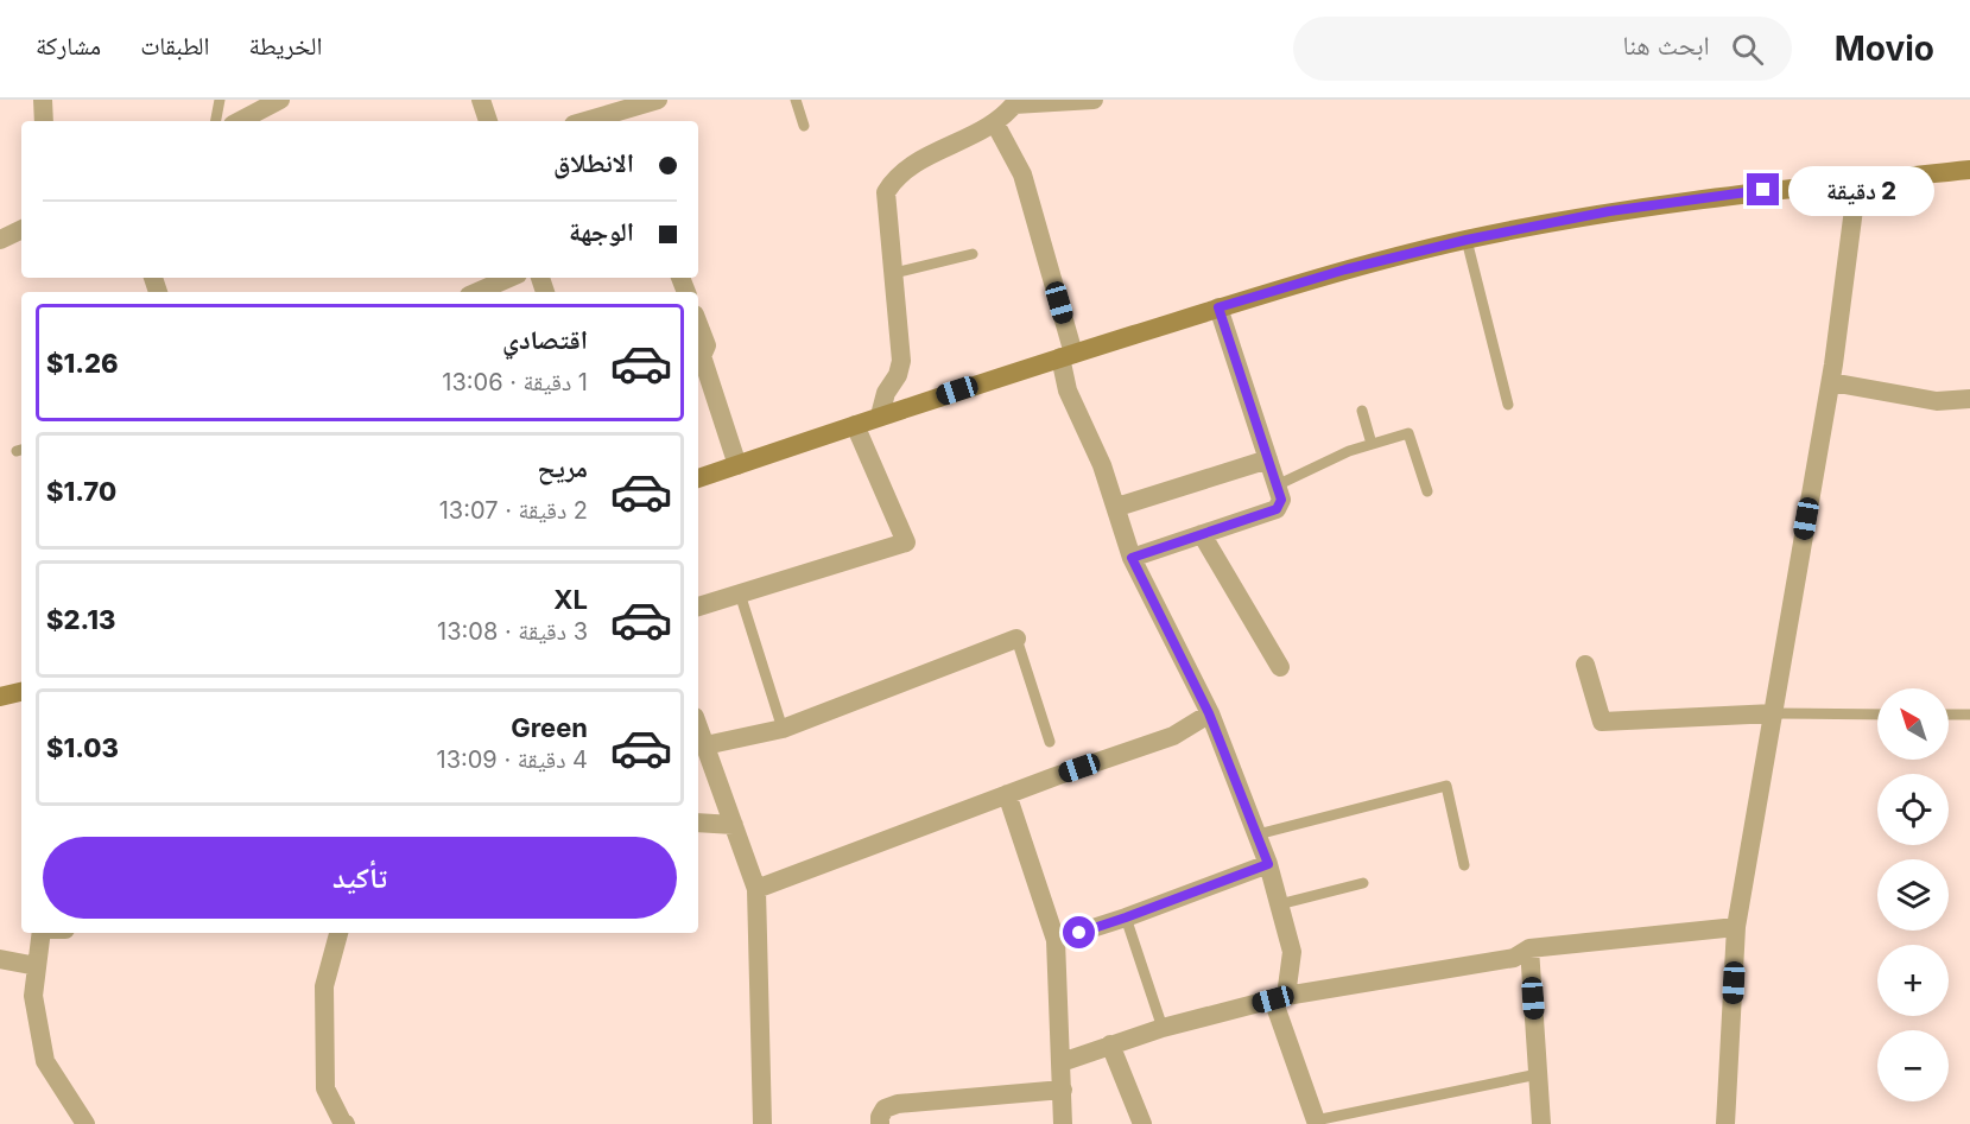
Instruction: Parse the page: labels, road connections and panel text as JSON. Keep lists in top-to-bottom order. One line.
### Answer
{"north":"top left","page":{"header":"Movio","search":"ابحث هنا","nav":["الخريطة","الطبقات","مشاركة"],"banner":["الانطلاق","الوجهة"],"bubble":"2 دقيقة","list":[{"name":"اقتصادي","note":"1 دقيقة · 13:06","value":"$1.26"},{"name":"مريح","note":"2 دقيقة · 13:07","value":"$1.70"},{"name":"XL","note":"3 دقيقة · 13:08","value":"$2.13"},{"name":"Green","note":"4 دقيقة · 13:09","value":"$1.03"}],"map_buttons":["+","−"],"buttons":"تأكيد"}}
